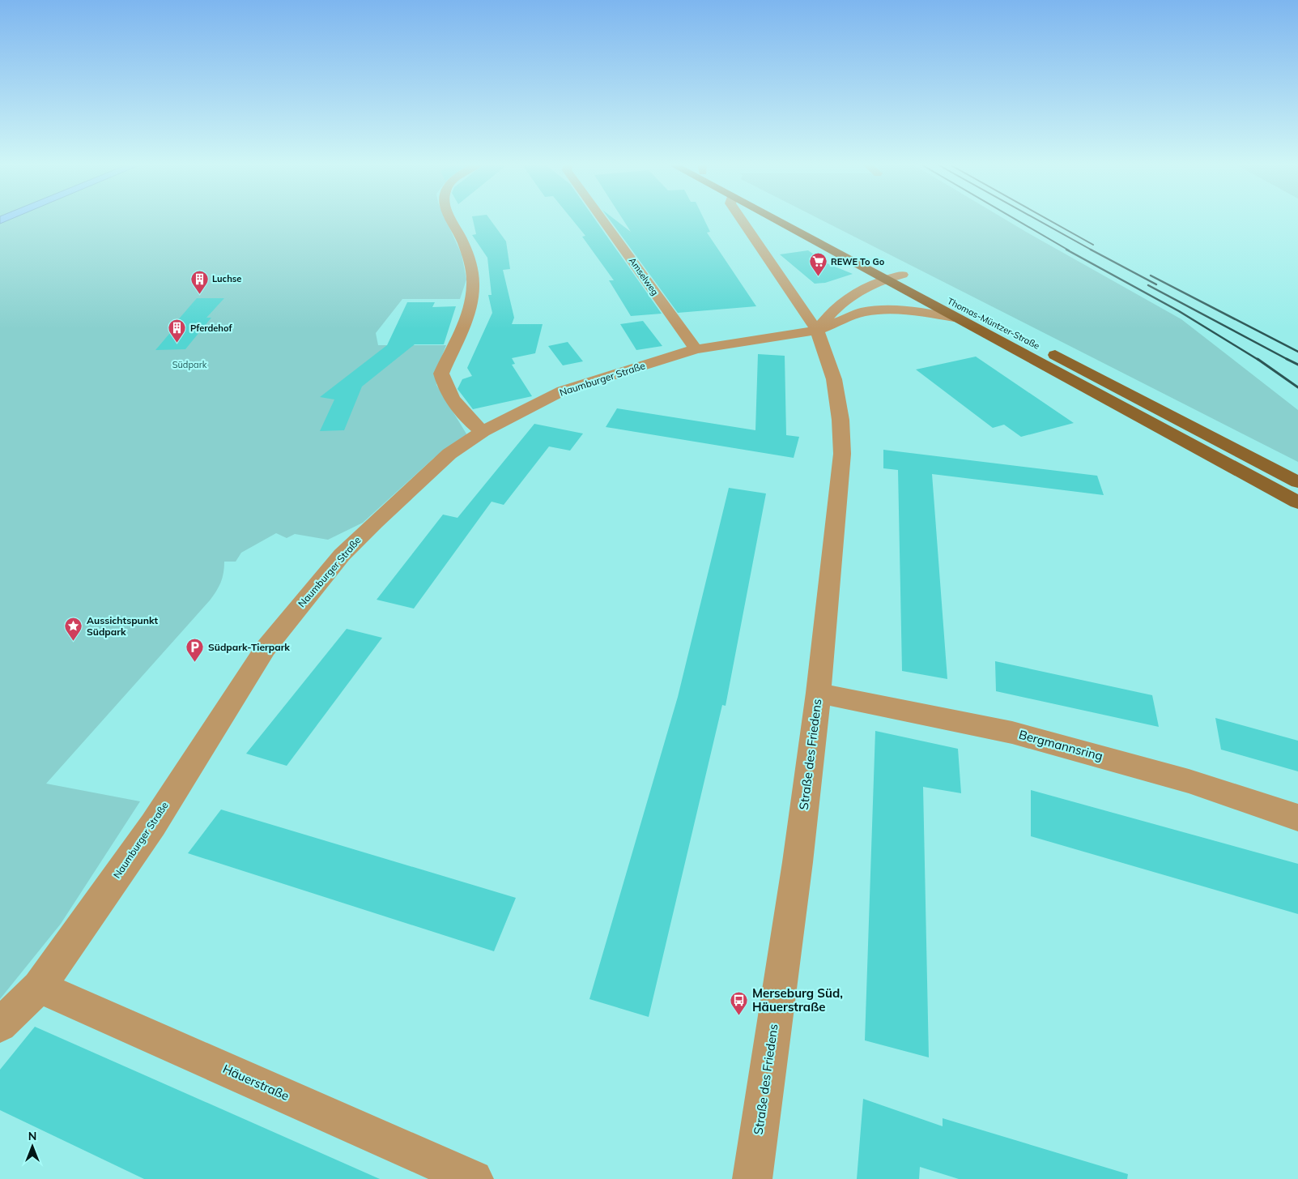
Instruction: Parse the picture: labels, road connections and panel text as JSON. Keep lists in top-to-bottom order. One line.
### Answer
{"streets":{"main road":["Thomas-Müntzer-Straße"],"street":["Amselweg","Naumburger Straße","Bergmannsring","Straße des Friedens","Häuerstraße"]},"crossings":[["Amselweg","Naumburger Straße"],["Naumburger Straße","Straße des Friedens"],["Naumburger Straße","Häuerstraße"],["Bergmannsring","Straße des Friedens"]],"parks":["Südpark"],"places":{"supermarket":["REWE To Go"],"building":["Luchse","Pferdehof"],"place":["Aussichtspunkt Südpark"],"parking":["Südpark-Tierpark"],"bus stop":["Merseburg Süd, Häuerstraße"]},"north":"top"}
